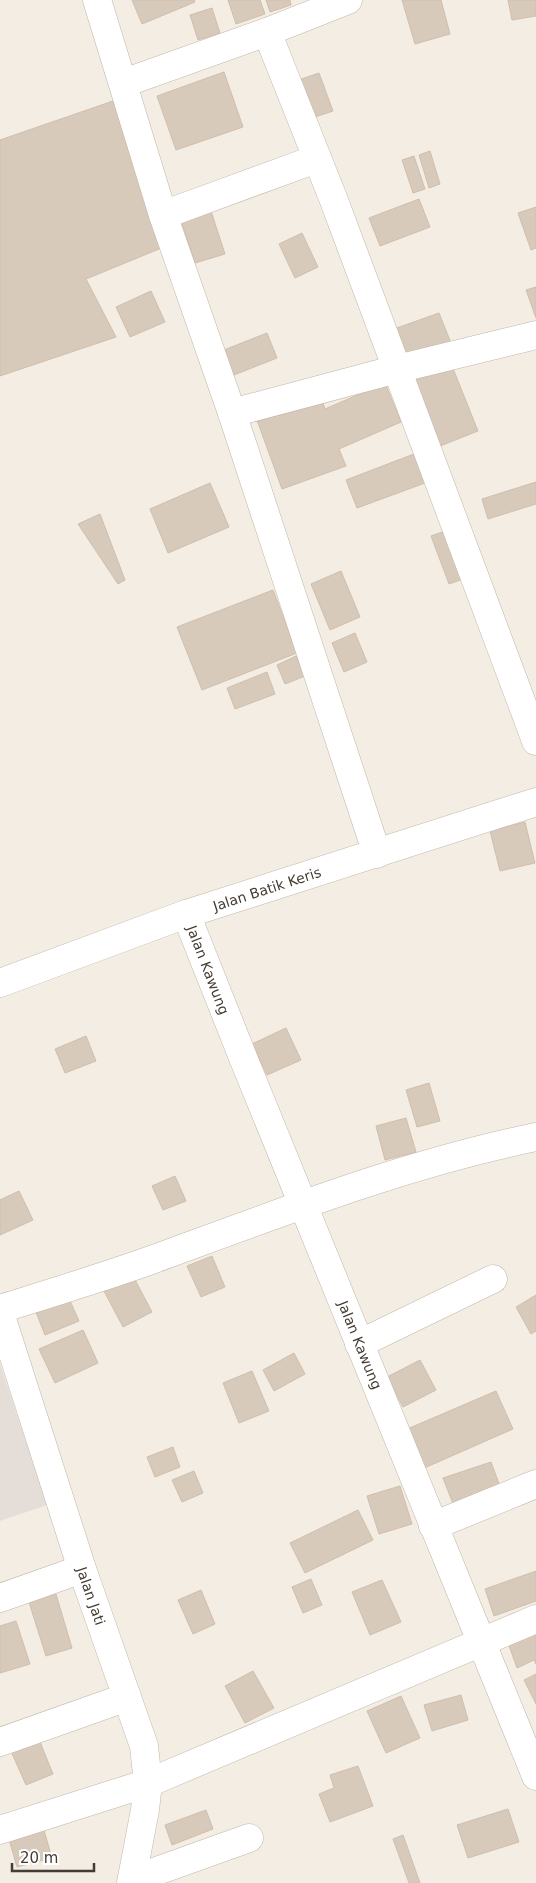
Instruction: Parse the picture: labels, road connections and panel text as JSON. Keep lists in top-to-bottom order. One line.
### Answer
{"streets":{"street":["Jalan Batik Keris","Jalan Kawung","Jalan Jati"]},"crossings":[["Jalan Batik Keris","Jalan Kawung"]],"scale_bar":"20 m"}
